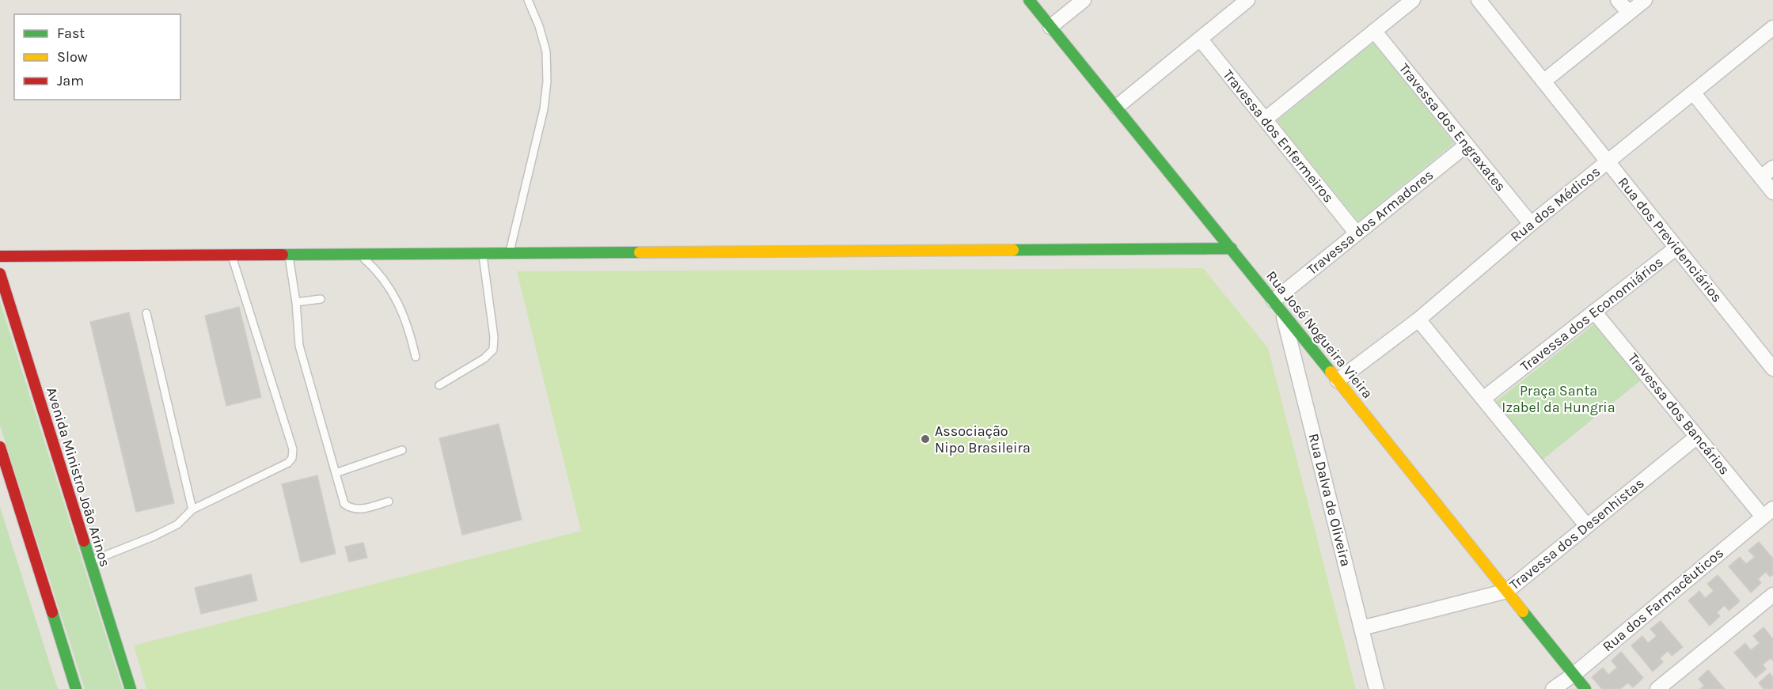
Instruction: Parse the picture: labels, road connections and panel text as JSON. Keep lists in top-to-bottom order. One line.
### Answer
{"streets":{"street":["Travessa dos Engraxates","Travessa dos Enfermeiros","Rua dos Médicos","Travessa dos Armadores","Rua dos Previdenciários","Travessa dos Economiários","Rua José Nogueira Vieira","Travessa dos Bancários","Avenida Ministro João Arinos","Rua Dalva de Oliveira","Travessa dos Desenhistas","Rua dos Farmacêuticos"]},"crossings":[["Travessa dos Engraxates","Rua dos Médicos"],["Travessa dos Engraxates","Travessa dos Armadores"],["Travessa dos Enfermeiros","Travessa dos Armadores"],["Rua dos Médicos","Rua dos Previdenciários"],["Rua dos Médicos","Rua José Nogueira Vieira"],["Travessa dos Armadores","Rua José Nogueira Vieira"],["Travessa dos Armadores","Rua Dalva de Oliveira"],["Rua dos Previdenciários","Travessa dos Economiários"],["Travessa dos Economiários","Travessa dos Bancários"],["Rua José Nogueira Vieira","Rua Dalva de Oliveira"],["Rua José Nogueira Vieira","Travessa dos Desenhistas"],["Rua José Nogueira Vieira","Rua dos Farmacêuticos"],["Travessa dos Bancários","Travessa dos Desenhistas"],["Travessa dos Bancários","Rua dos Farmacêuticos"],["Rua Dalva de Oliveira","Travessa dos Desenhistas"]],"parks":["Praça Santa Izabel da Hungria"],"places":["Associação Nipo Brasileira"],"legend":["Fast","Slow","Jam"]}
